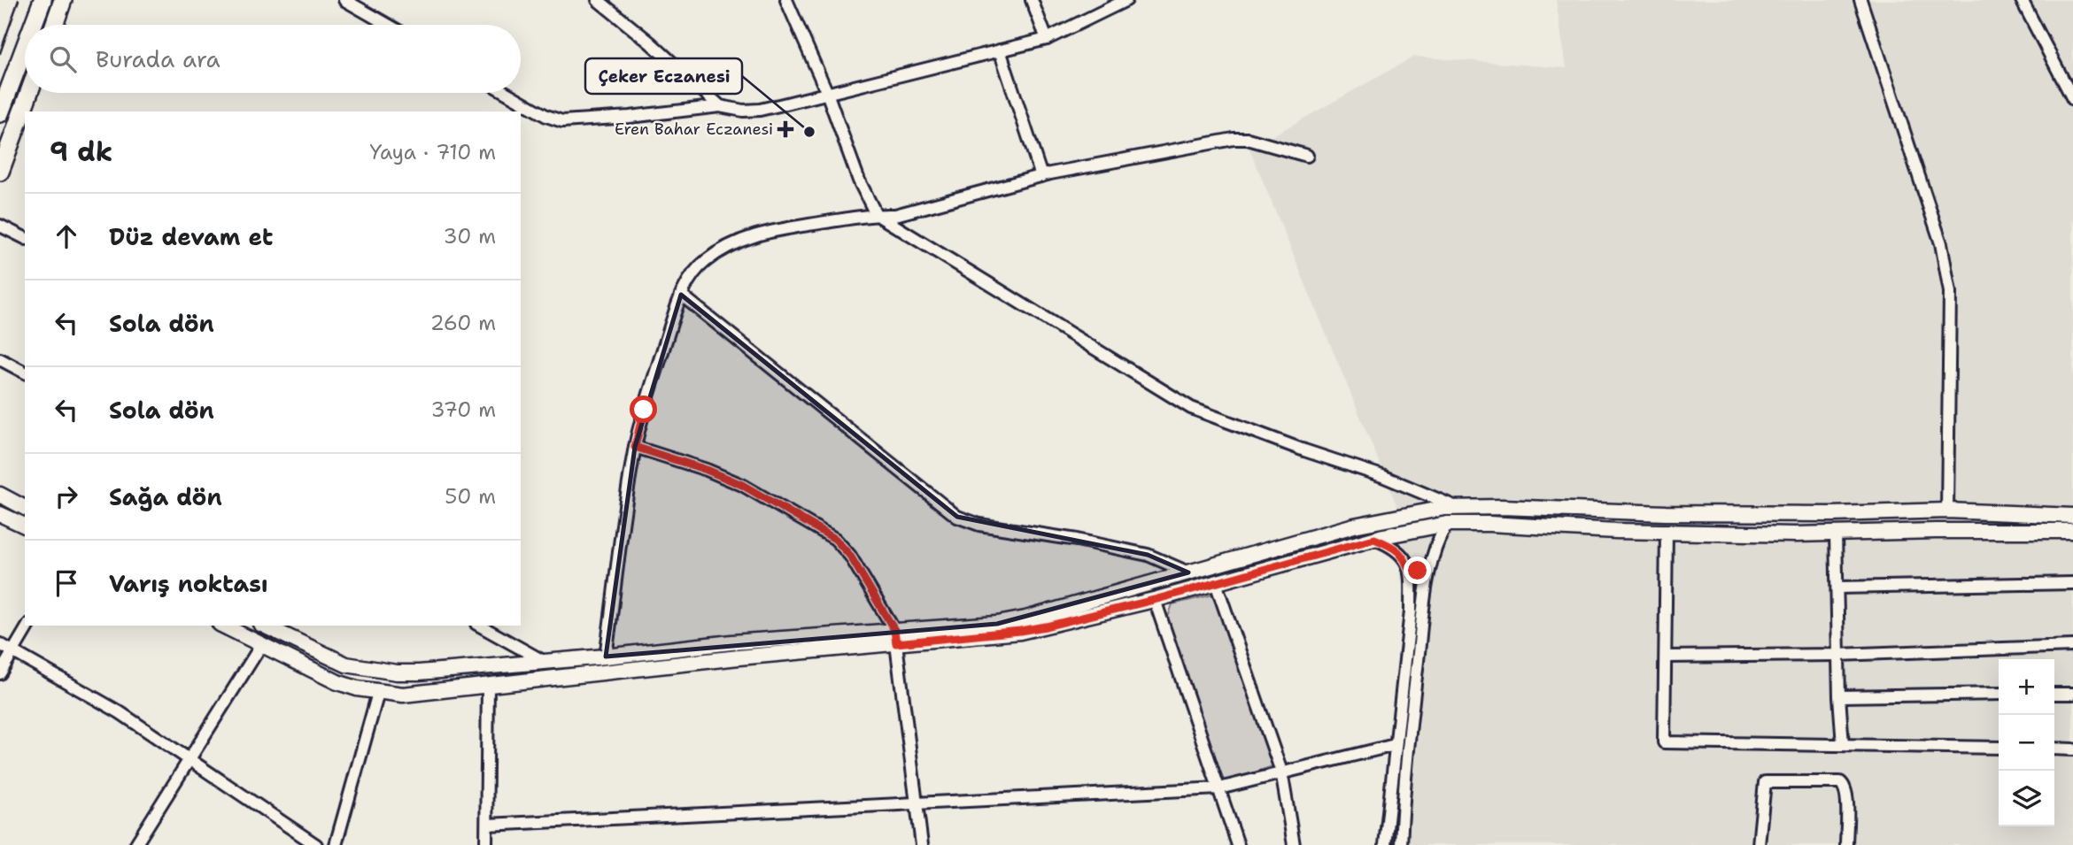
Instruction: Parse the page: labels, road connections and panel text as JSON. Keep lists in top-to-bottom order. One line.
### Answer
{"places":{"health":["Eren Bahar Eczanesi"],"other":["Çeker Eczanesi"]},"page":{"search":"Burada ara","heading":["9 dk","Yaya · 710 m"],"list":[["Düz devam et","30 m"],["Sola dön","260 m"],["Sola dön","370 m"],["Sağa dön","50 m"],"Varış noktası"],"map_buttons":["+","−"]}}
